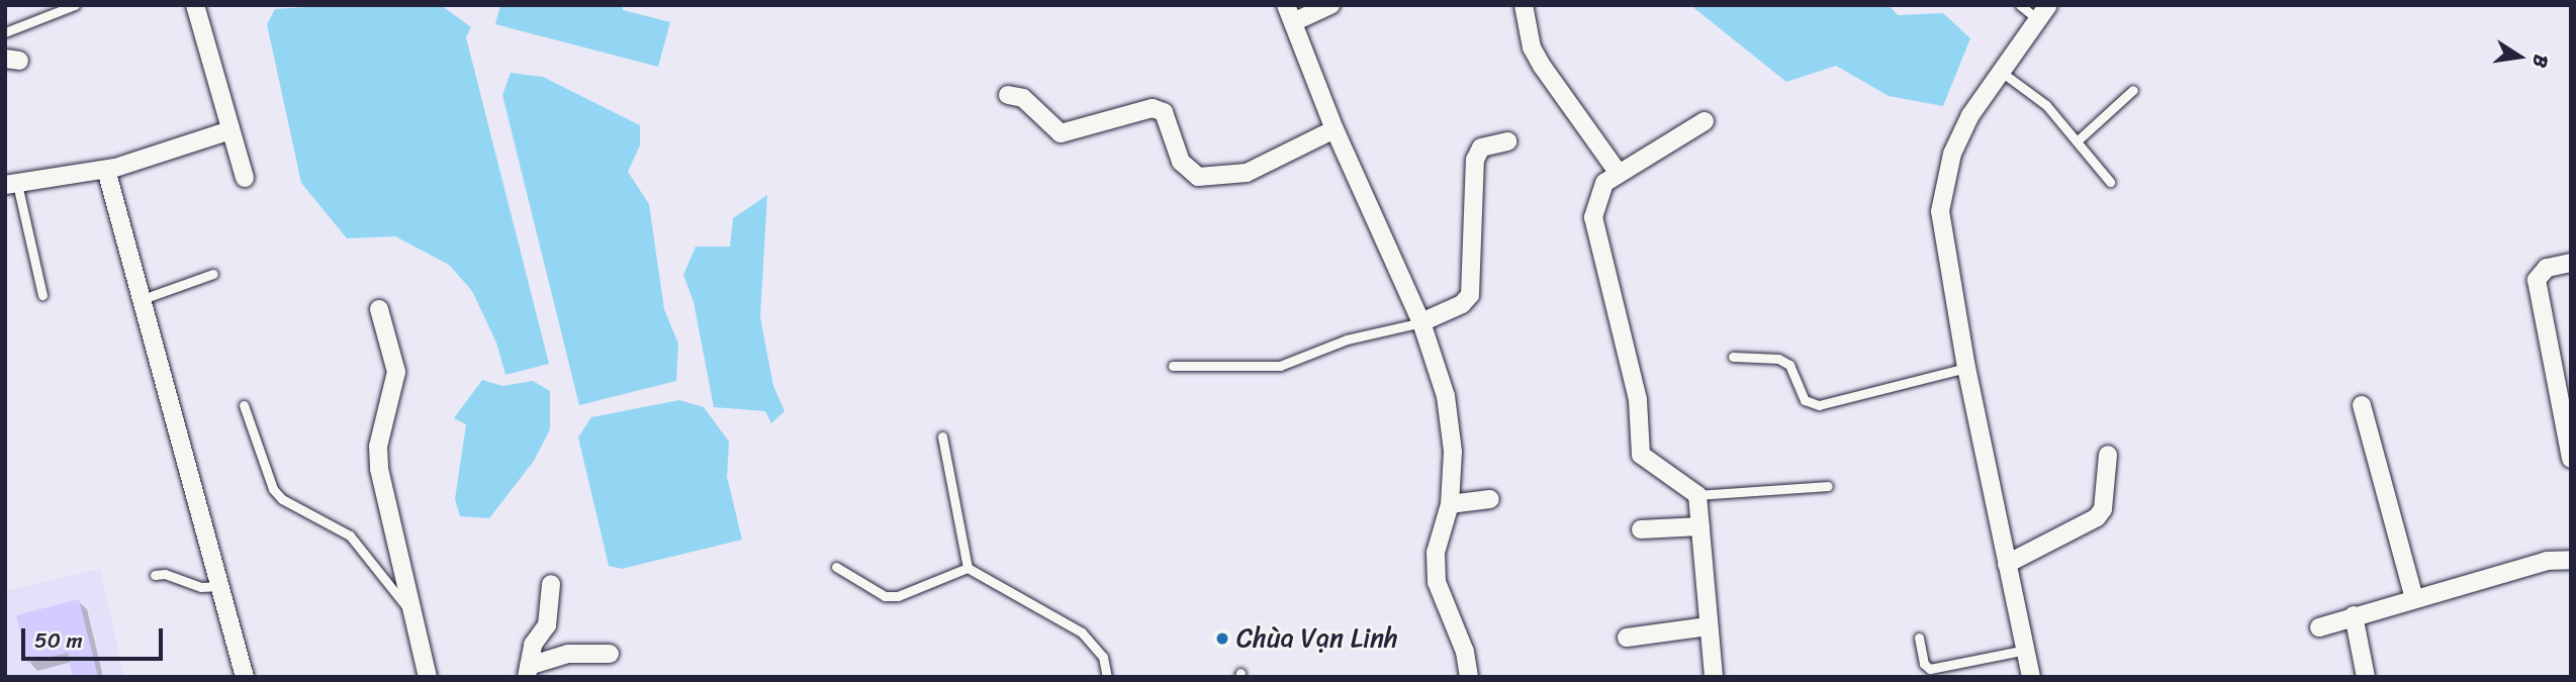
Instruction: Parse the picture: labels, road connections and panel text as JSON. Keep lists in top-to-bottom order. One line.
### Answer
{"places":["Chùa Vạn Linh"],"scale_bar":"50 m","north":"right"}
